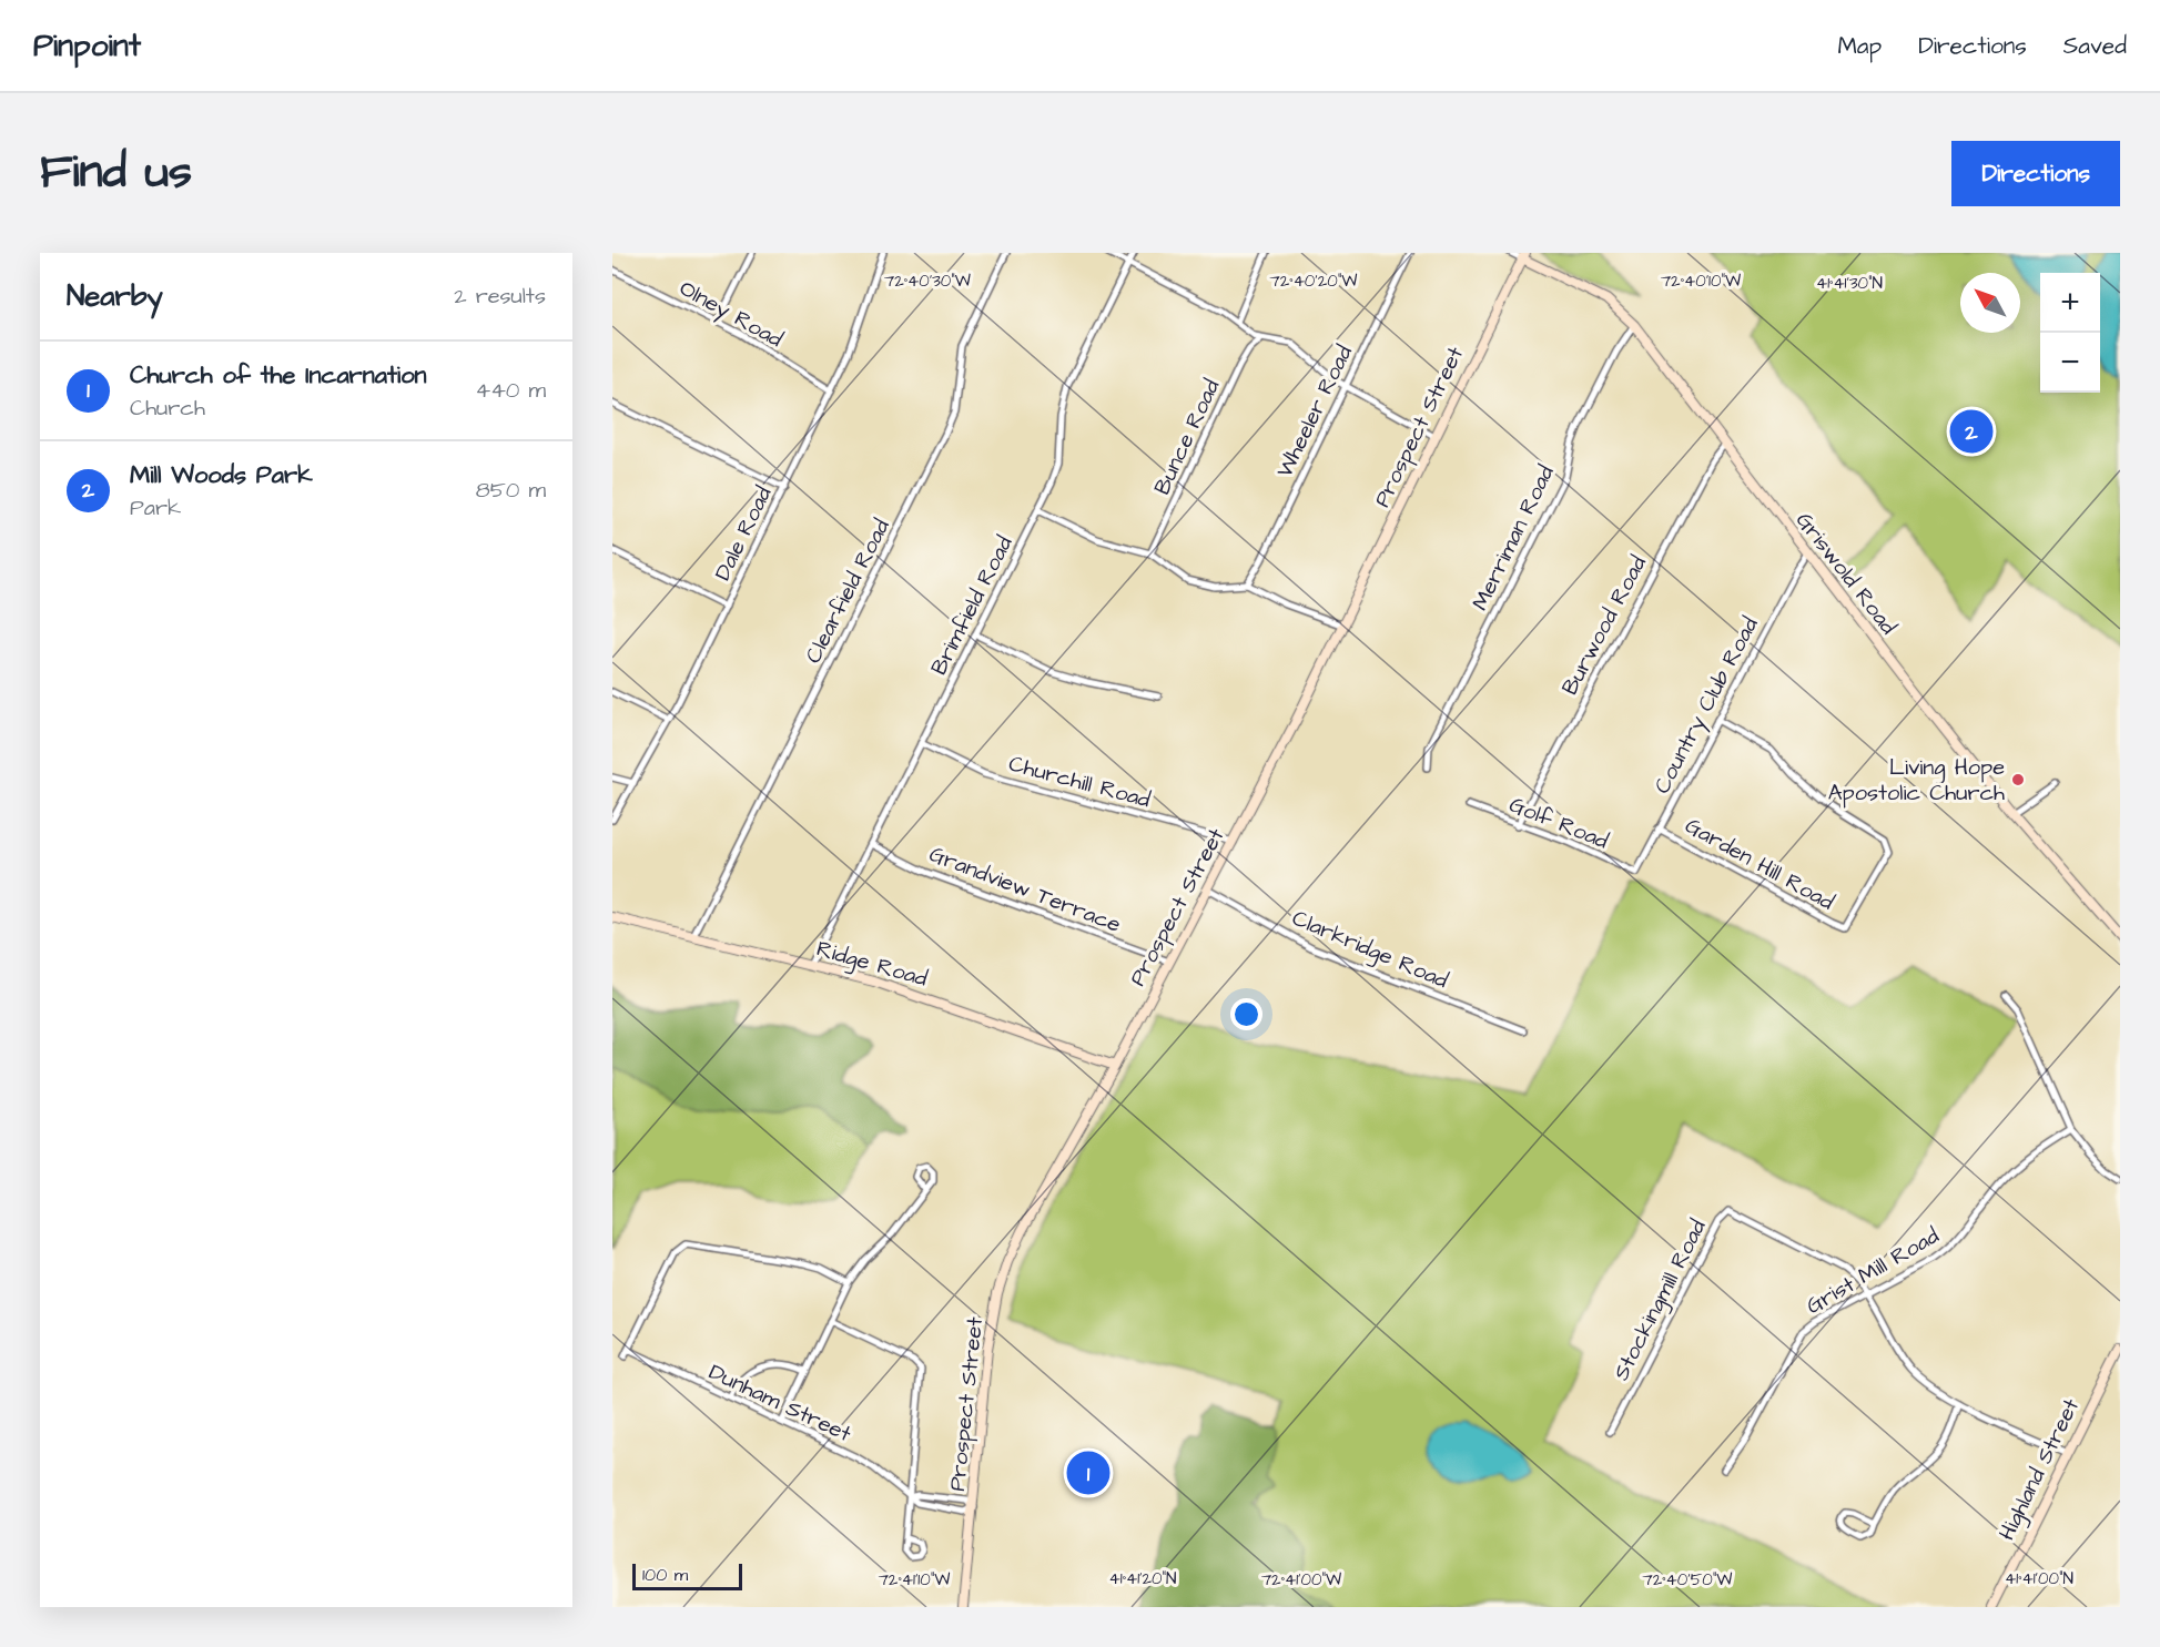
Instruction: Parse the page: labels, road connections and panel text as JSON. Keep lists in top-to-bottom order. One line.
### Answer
{"streets":{"street":["Olney Road","Wheeler Road","Prospect Street","Bunce Road","Dale Road","Merriman Road","Griswold Road","Clearfield Road","Brimfield Road","Burwood Road","Country Club Road","Churchill Road","Golf Road","Garden Hill Road","Grandview Terrace","Clarkridge Road","Ridge Road","Grist Mill Road","Stockingmill Road","Dunham Street","Highland Street"]},"crossings":[["Olney Road","Dale Road"],["Prospect Street","Griswold Road"],["Prospect Street","Churchill Road"],["Prospect Street","Grandview Terrace"],["Prospect Street","Clarkridge Road"],["Prospect Street","Ridge Road"],["Prospect Street","Dunham Street"],["Merriman Road","Griswold Road"],["Griswold Road","Burwood Road"],["Griswold Road","Country Club Road"],["Clearfield Road","Ridge Road"],["Brimfield Road","Churchill Road"],["Brimfield Road","Grandview Terrace"],["Brimfield Road","Ridge Road"],["Burwood Road","Golf Road"],["Country Club Road","Golf Road"],["Country Club Road","Garden Hill Road"],["Grist Mill Road","Stockingmill Road"],["Stockingmill Road","Highland Street"]],"places":["Living Hope Apostolic Church"],"scale_bar":"100 m","north":"top left","page":{"header":"Pinpoint","nav":["Map","Directions","Saved"],"title":"Find us","buttons":"Directions","heading":["Nearby","2 results"],"map_buttons":["+","−"],"list":[{"mark":"1","name":"Church of the Incarnation","note":"Church","value":"440 m"},{"mark":"2","name":"Mill Woods Park","note":"Park","value":"850 m"}],"pins":["2","1"],"scale":"100 m"},"coordinates":["72°40'20\"W","72°40'10\"W","72°40'30\"W","41°41'30\"N","41°41'20\"N","41°41'00\"N","72°41'10\"W","72°41'00\"W","72°40'50\"W"]}
